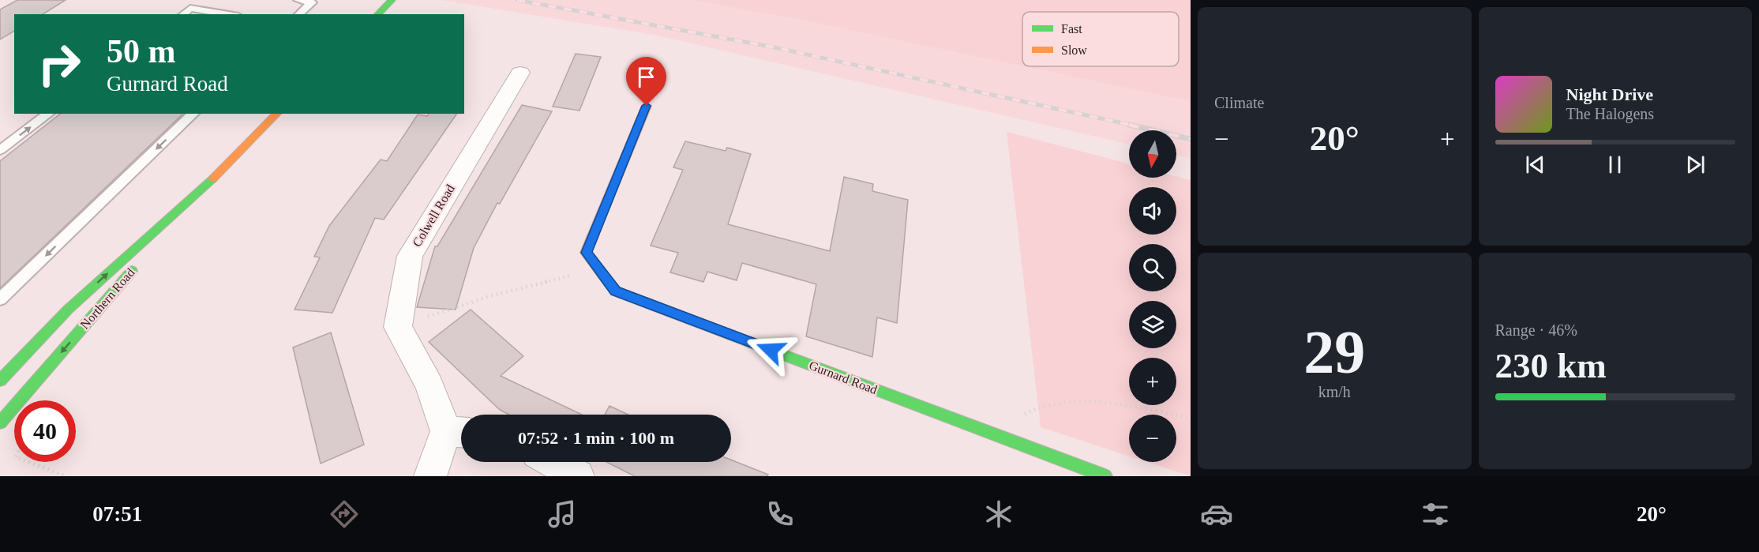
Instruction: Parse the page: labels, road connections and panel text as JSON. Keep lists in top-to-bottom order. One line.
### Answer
{"streets":{"main road":["Northern Road","Gurnard Road"],"street":["Colwell Road"]},"legend":["Fast","Slow"],"north":"bottom","page":{"tile":["Climate",["29","km/h"],["Range · 46%","230 km"]],"turn":["50 m","Gurnard Road"],"song":["Night Drive","The Halogens"],"heat":["−","20°","+"],"map_buttons":["+","−"],"limit":"40","trip":"07:52 · 1 min · 100 m","tabs":["07:51","20°"]}}
